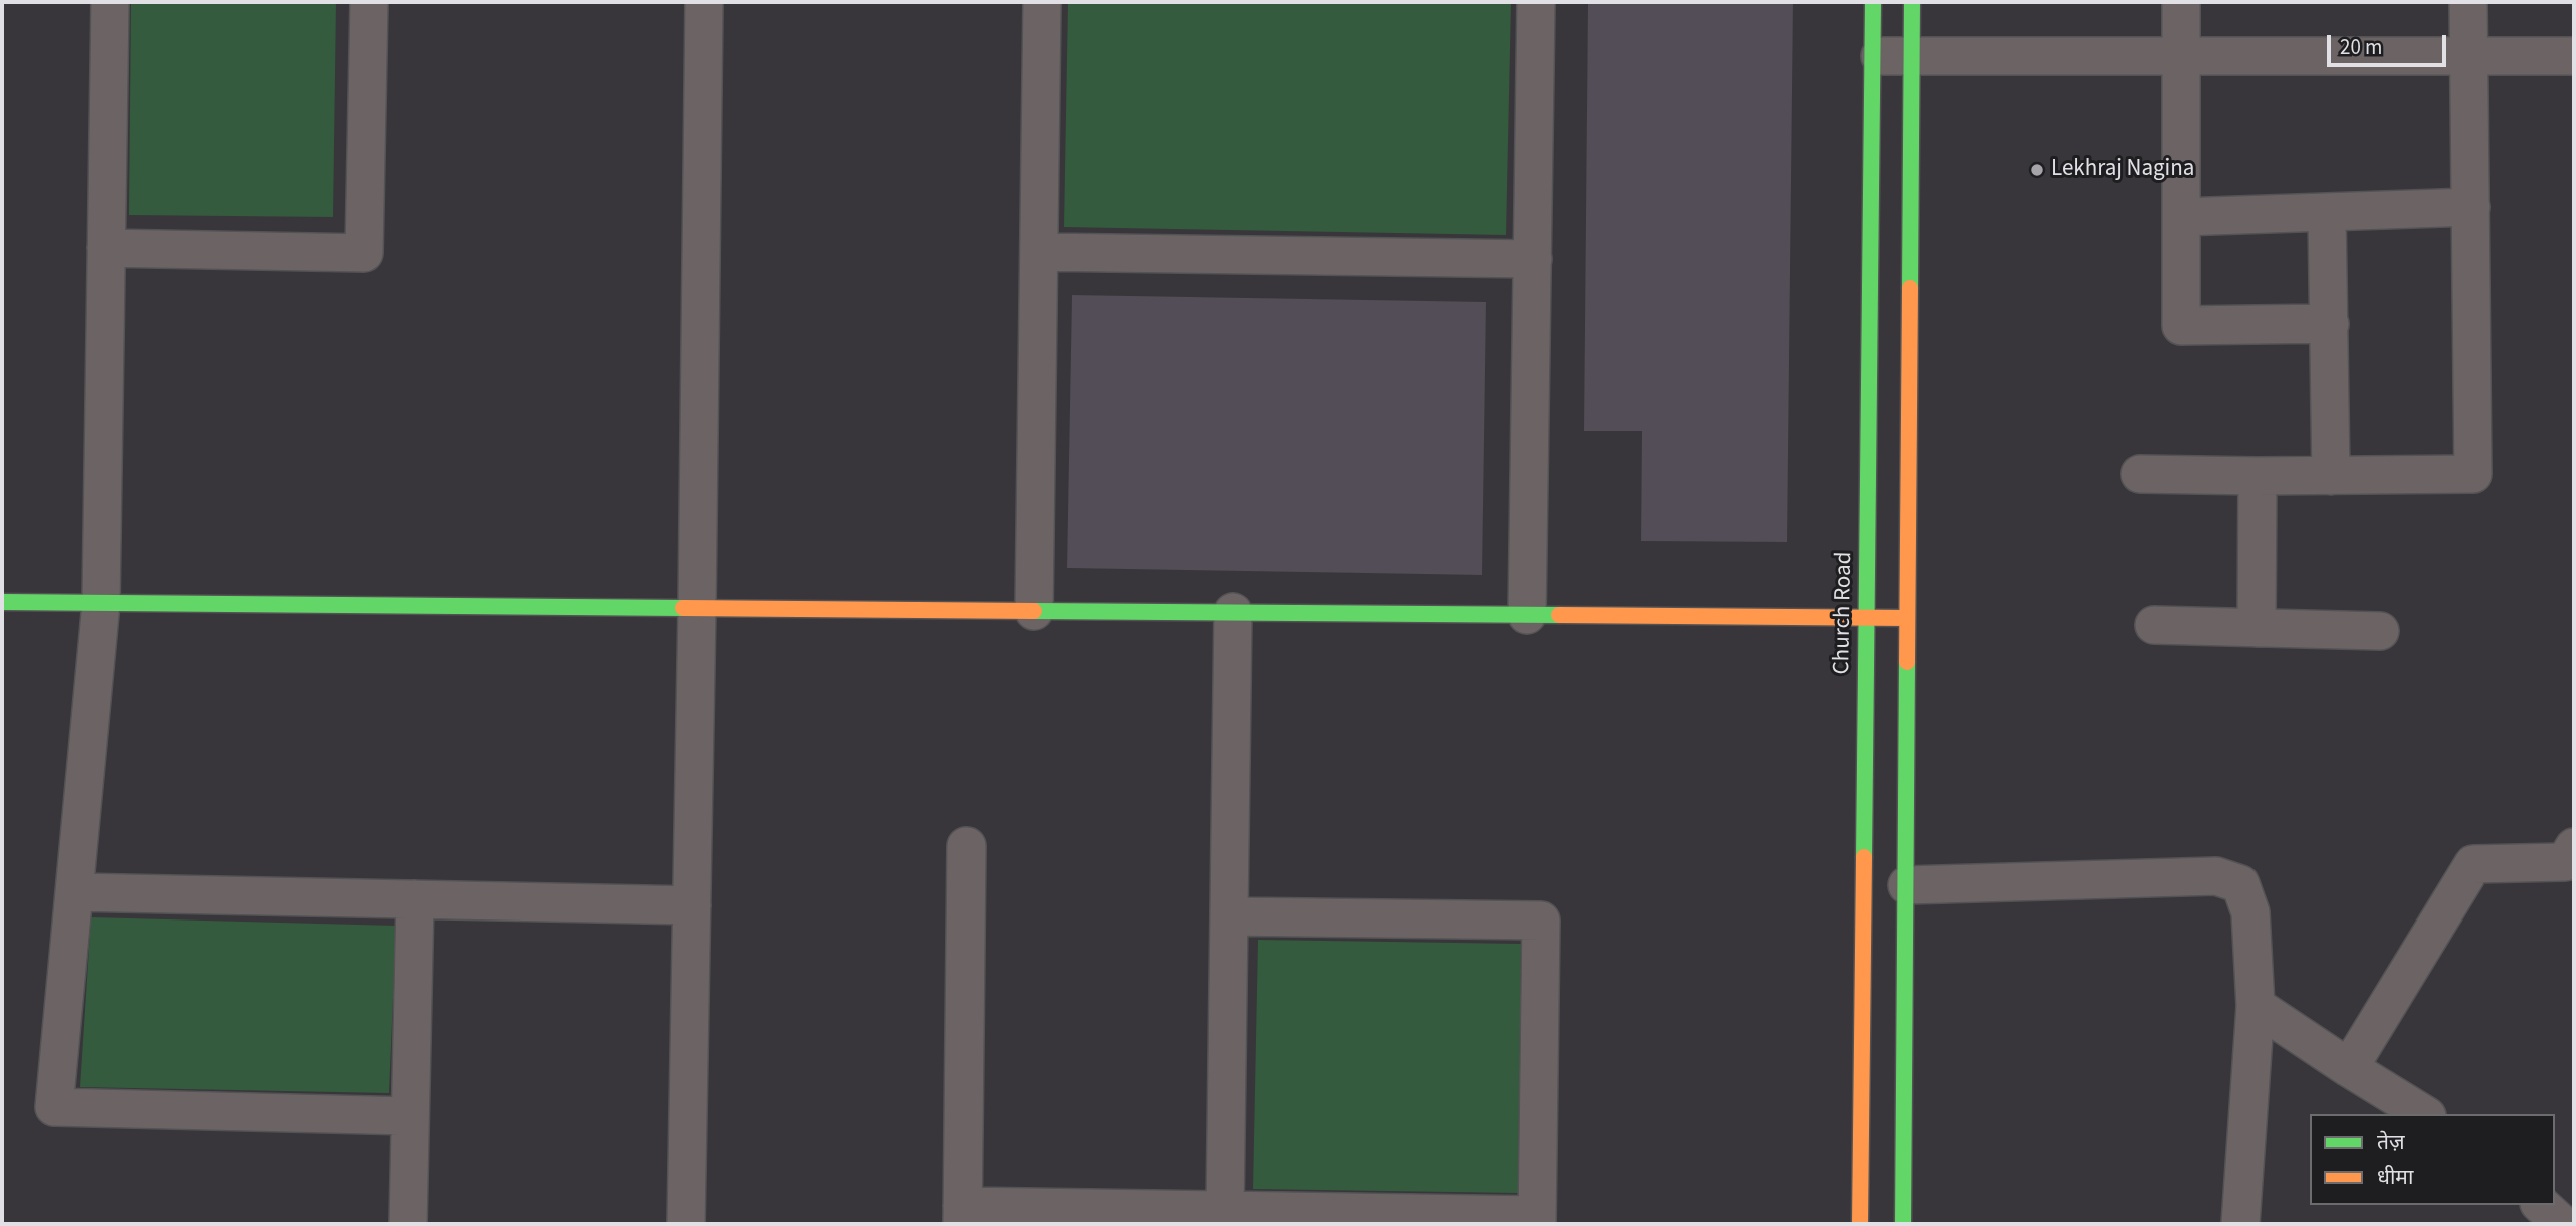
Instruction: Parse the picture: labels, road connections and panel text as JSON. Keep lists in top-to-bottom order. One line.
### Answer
{"streets":{"street":["Church Road"]},"places":["Lekhraj Nagina"],"legend":["तेज़","धीमा"],"scale_bar":"20 m"}
